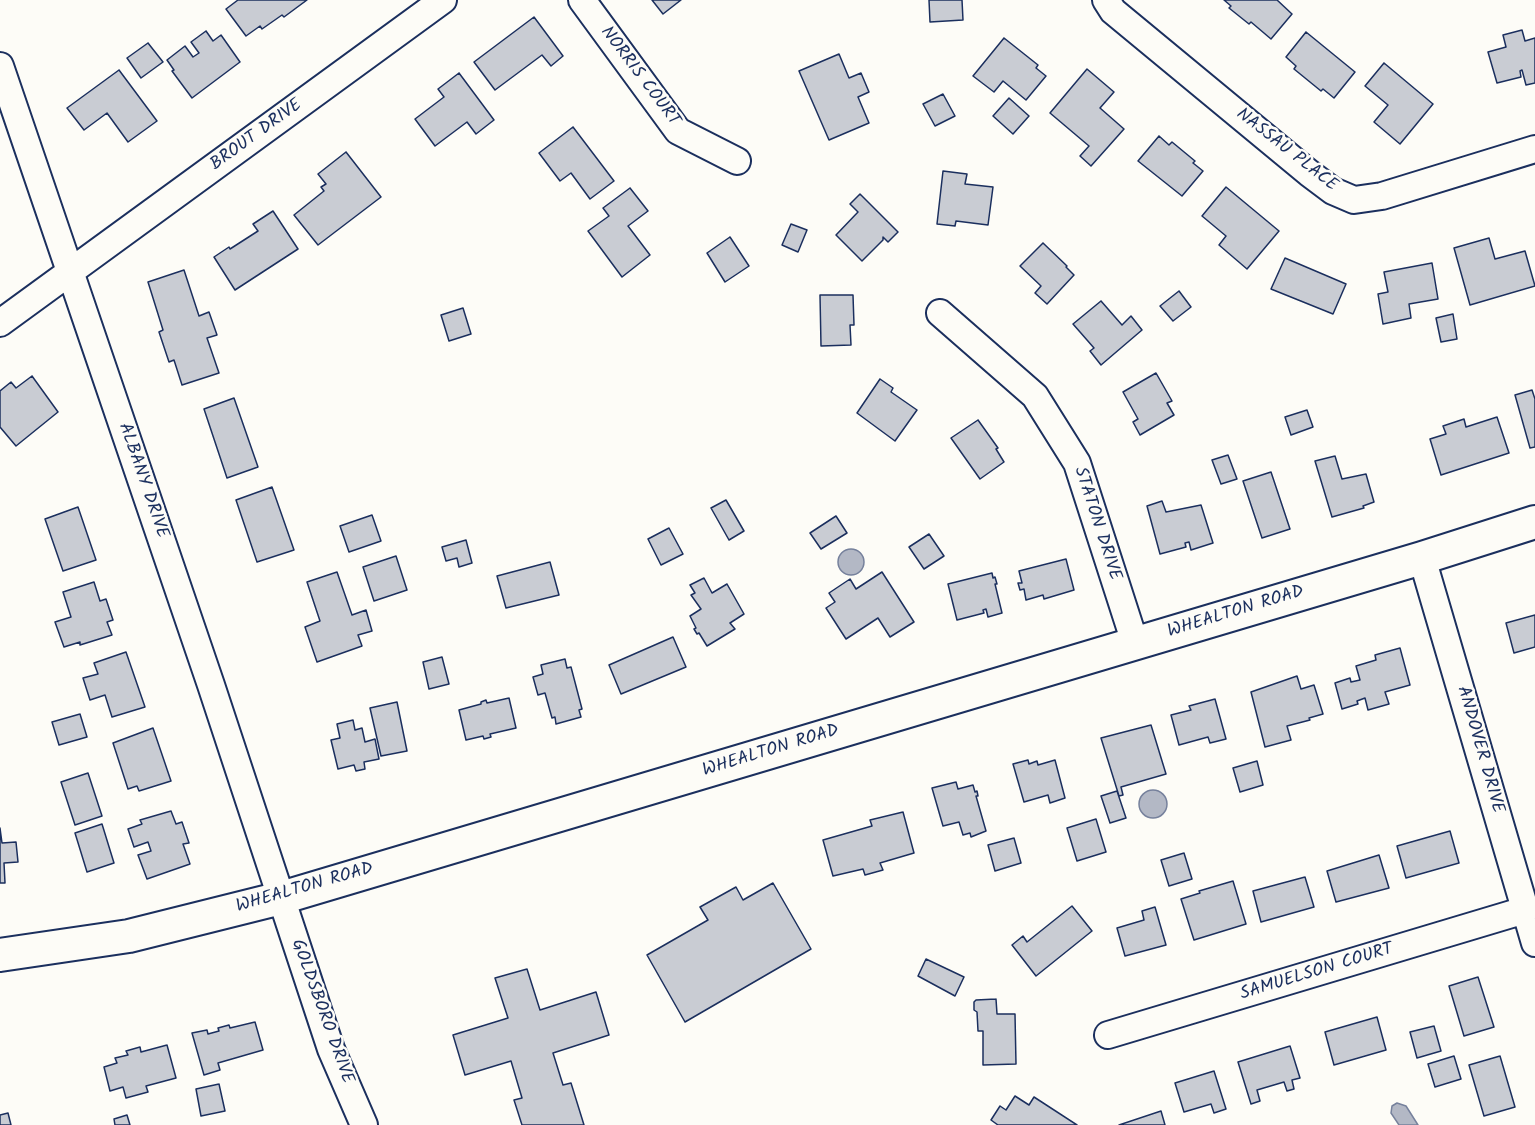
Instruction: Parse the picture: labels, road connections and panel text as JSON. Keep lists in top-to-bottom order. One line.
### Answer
{"streets":{"street":["NORRIS COURT","BROUT DRIVE","NASSAU PLACE","ALBANY DRIVE","STATON DRIVE","WHEALTON ROAD","ANDOVER DRIVE","SAMUELSON COURT","GOLDSBORO DRIVE"]},"crossings":[["BROUT DRIVE","ALBANY DRIVE"],["ALBANY DRIVE","WHEALTON ROAD"],["ALBANY DRIVE","GOLDSBORO DRIVE"],["STATON DRIVE","WHEALTON ROAD"],["WHEALTON ROAD","ANDOVER DRIVE"],["WHEALTON ROAD","GOLDSBORO DRIVE"],["ANDOVER DRIVE","SAMUELSON COURT"]]}
